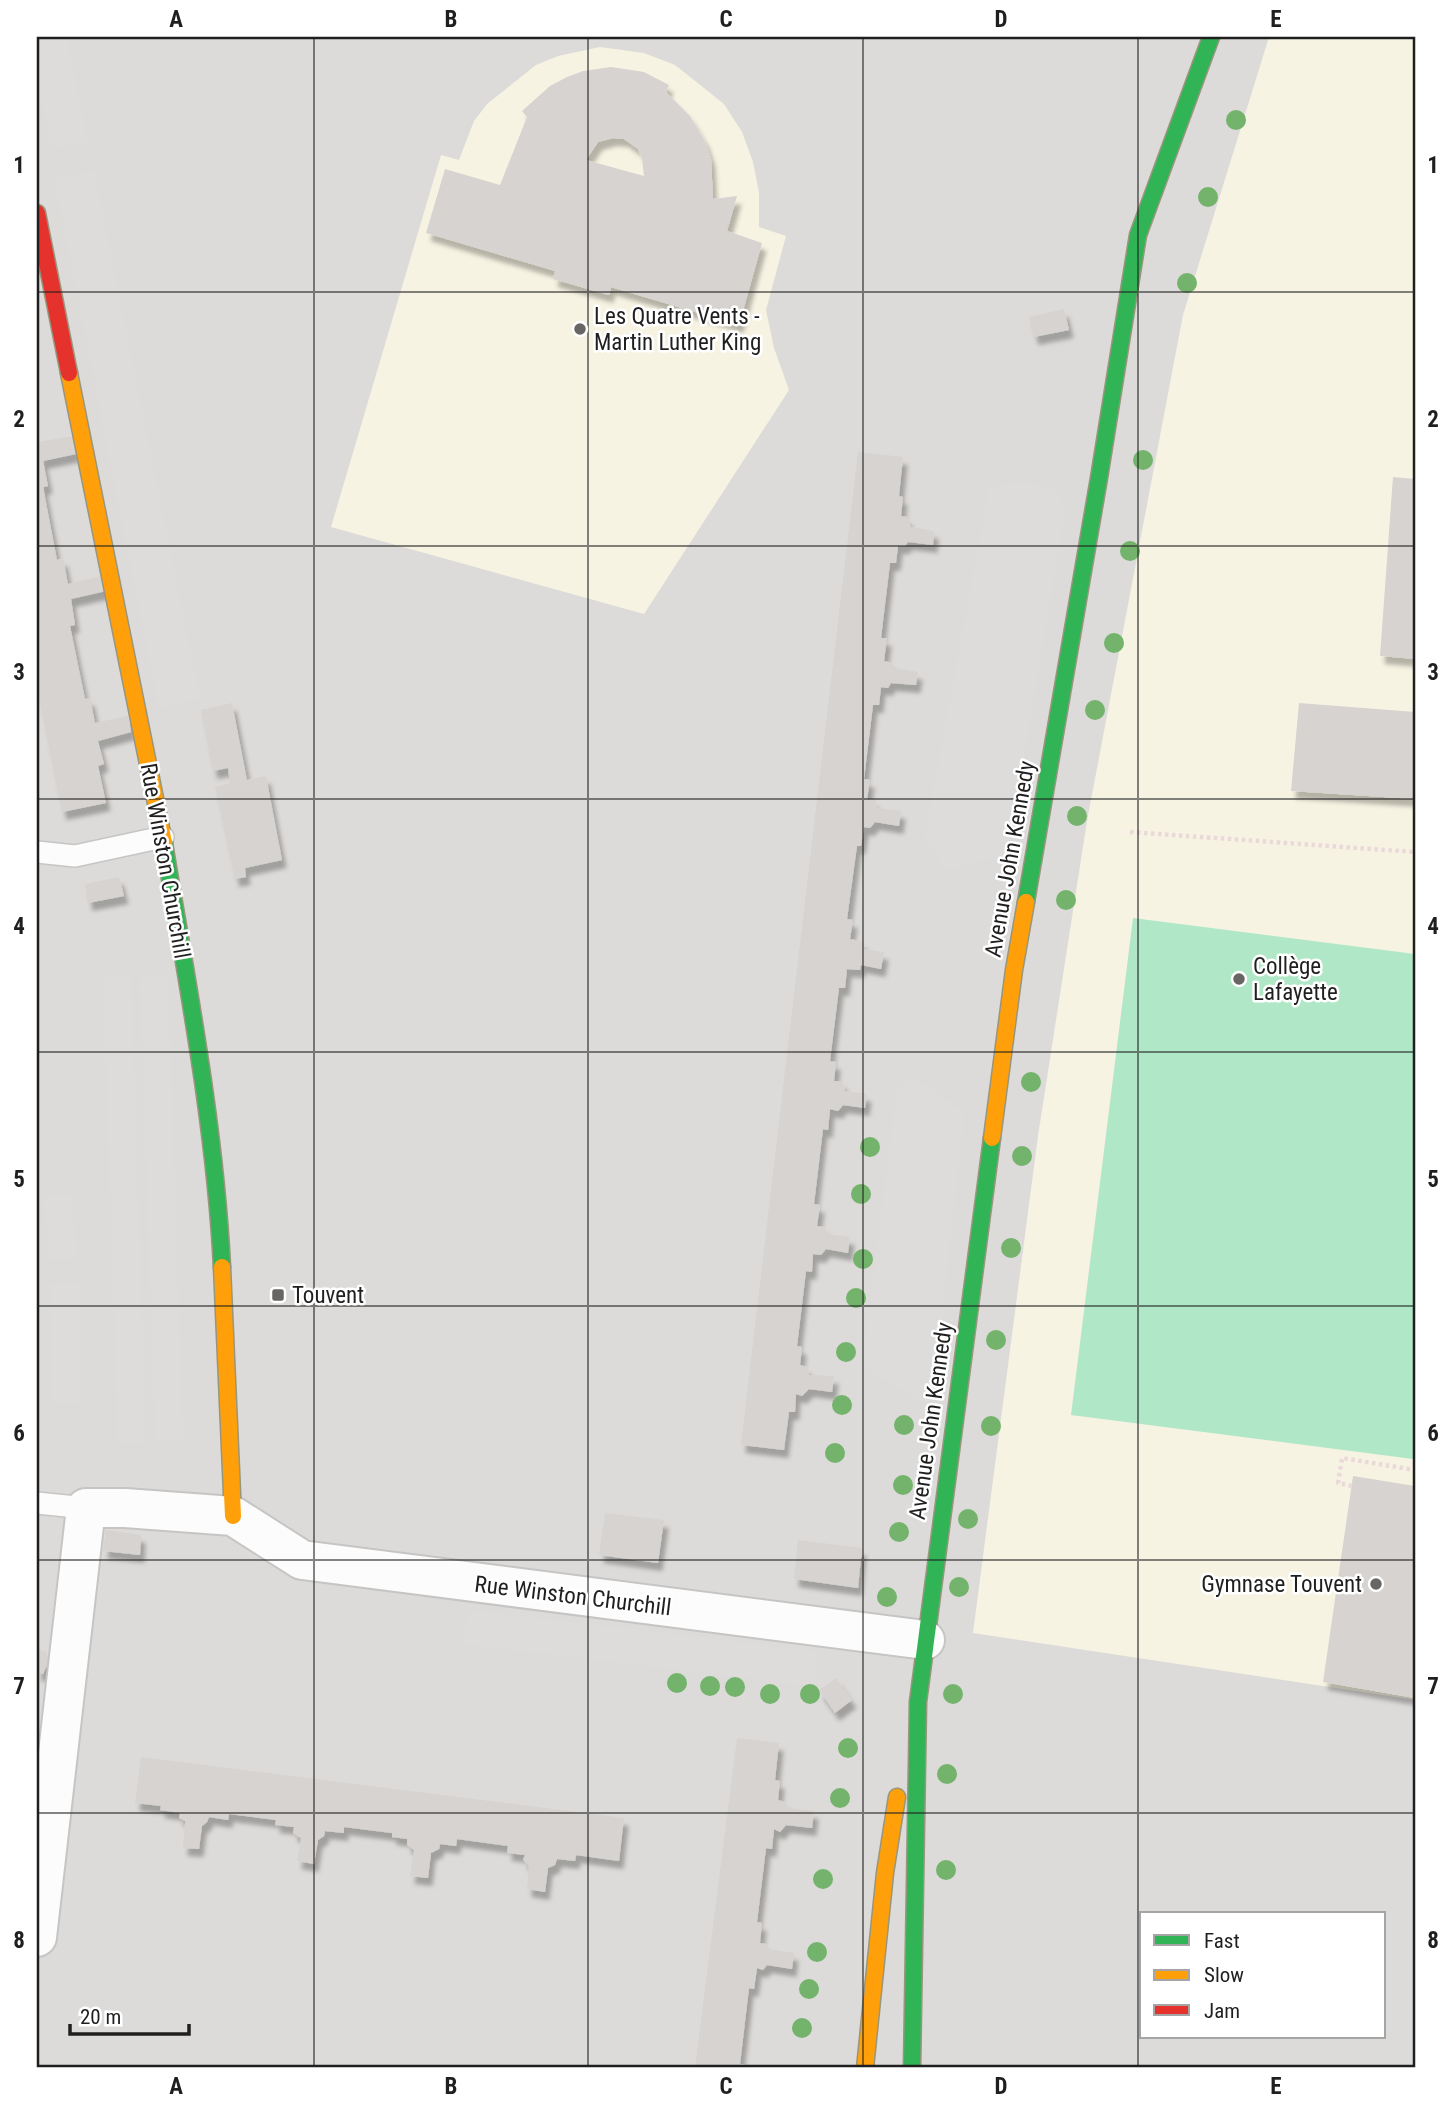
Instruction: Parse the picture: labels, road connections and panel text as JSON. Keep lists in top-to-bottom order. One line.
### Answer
{"streets":{"main road":["Avenue John Kennedy","Rue Winston Churchill"]},"crossings":[["Avenue John Kennedy","Rue Winston Churchill"]],"places":{"other":["Les Quatre Vents - Martin Luther King","Collège Lafayette","Gymnase Touvent"],"transit":["Touvent"]},"legend":["Fast","Slow","Jam"],"scale_bar":"20 m","grid":{"columns":["A","B","C","D","E"],"rows":["1","2","3","4","5","6","7","8"]}}
